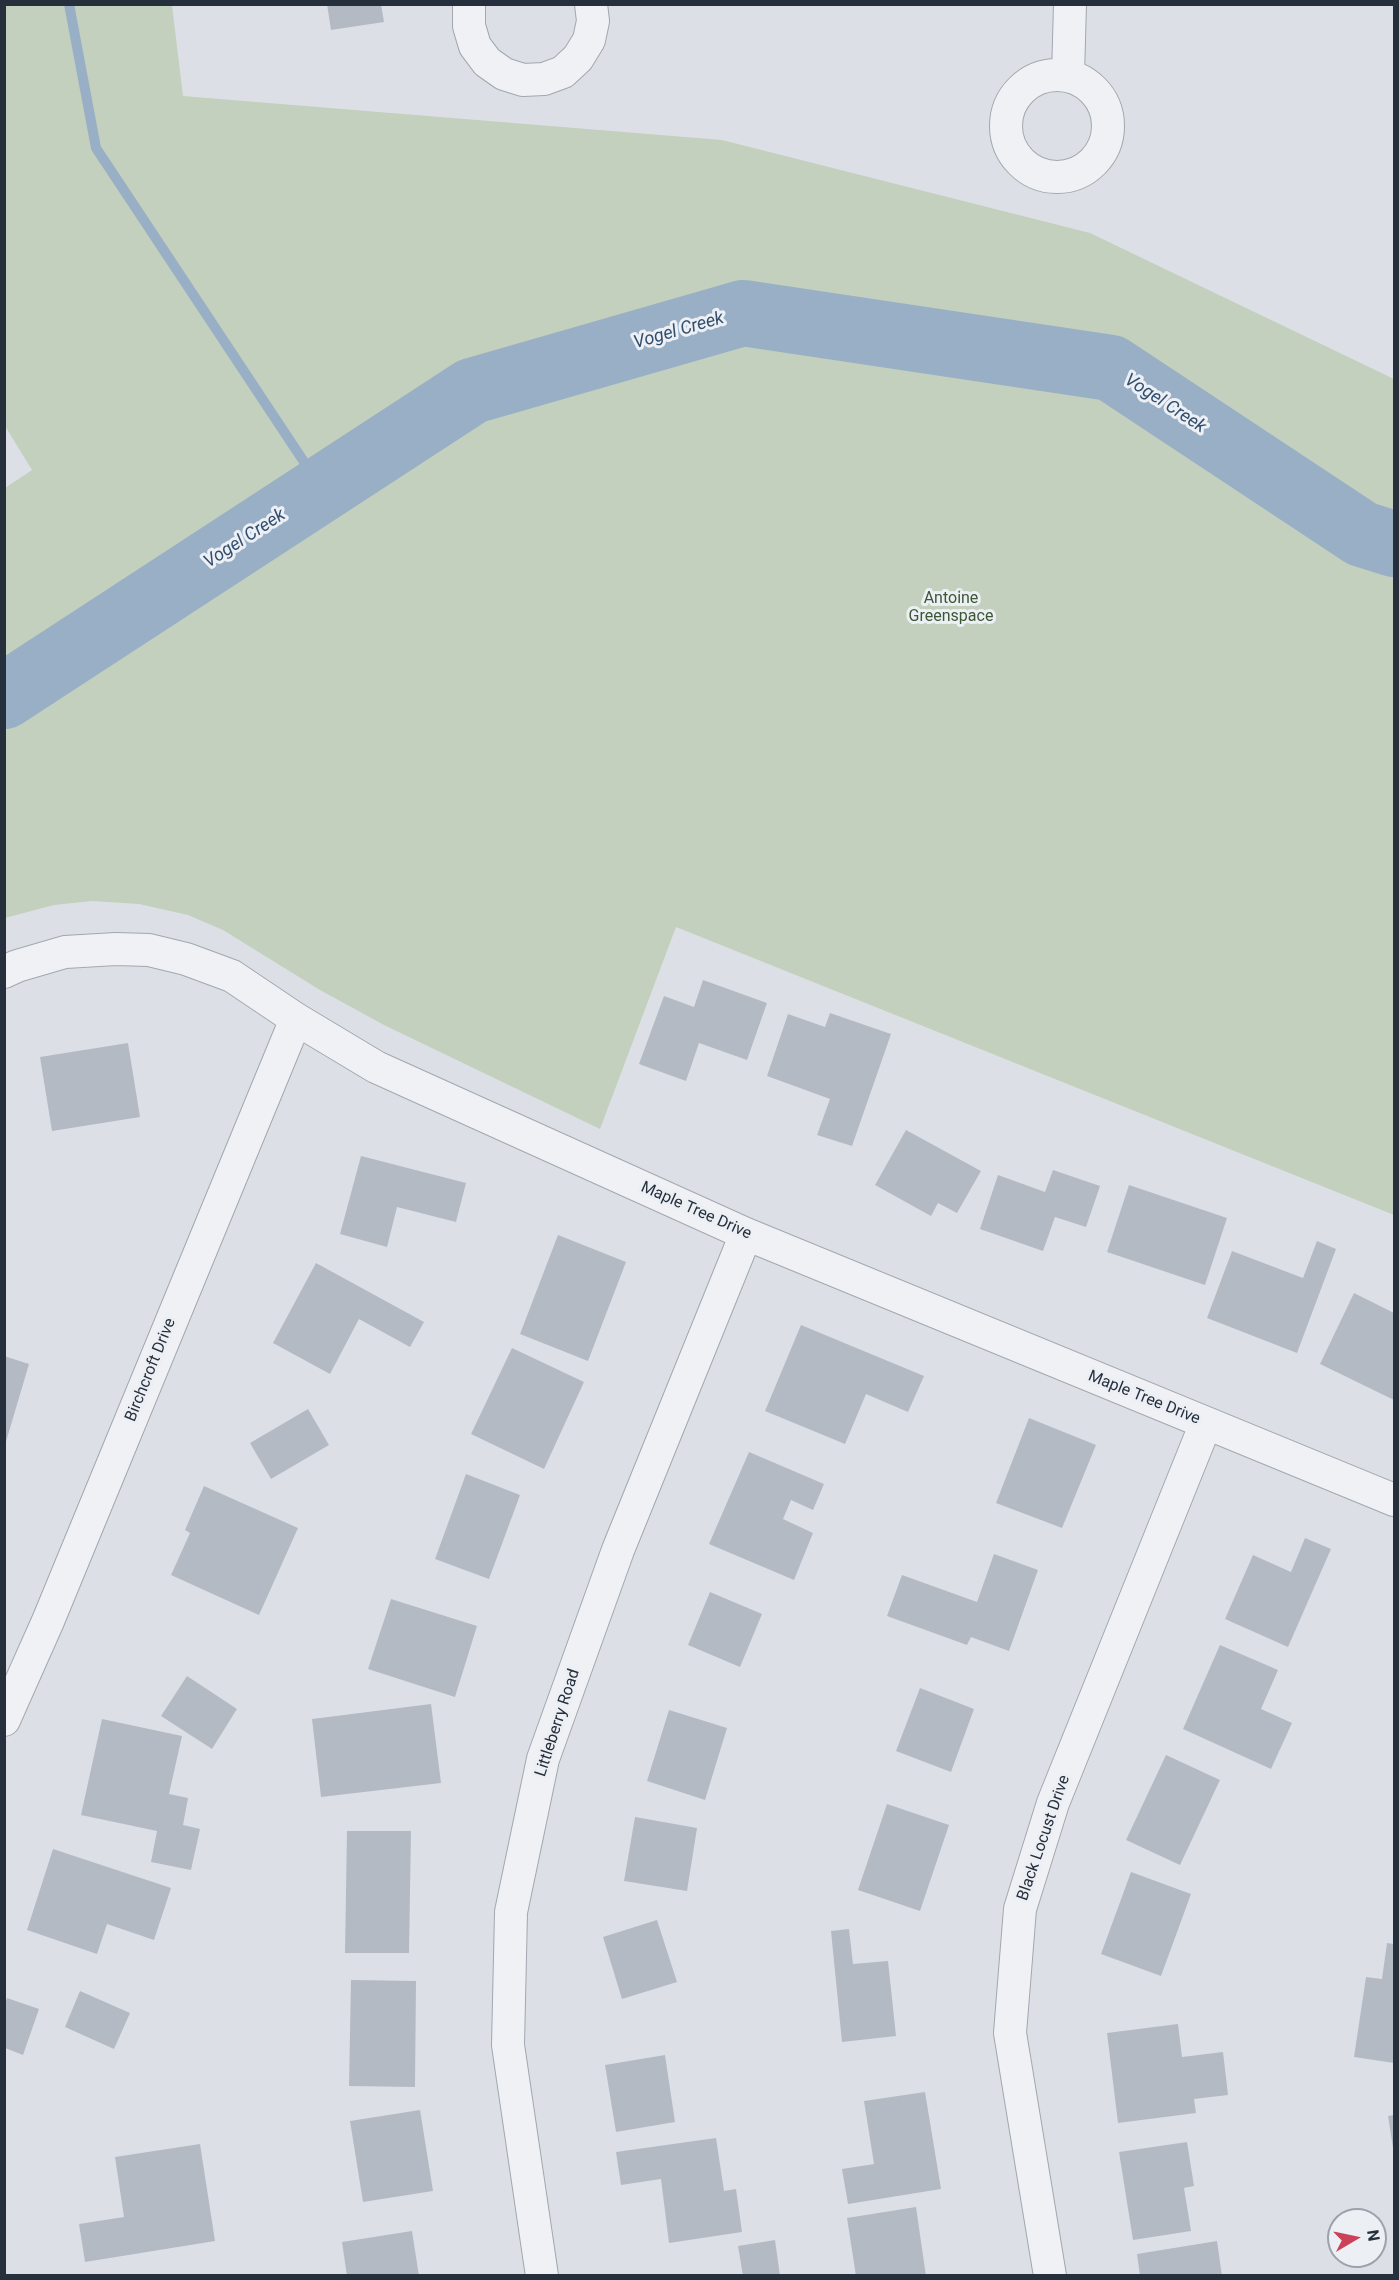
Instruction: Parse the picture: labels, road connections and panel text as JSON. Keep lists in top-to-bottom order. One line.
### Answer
{"streets":{"street":["Maple Tree Drive","Birchcroft Drive","Littleberry Road","Black Locust Drive"]},"crossings":[["Maple Tree Drive","Birchcroft Drive"],["Maple Tree Drive","Littleberry Road"],["Maple Tree Drive","Black Locust Drive"]],"water":["Vogel Creek"],"parks":["Antoine Greenspace"],"north":"right"}
